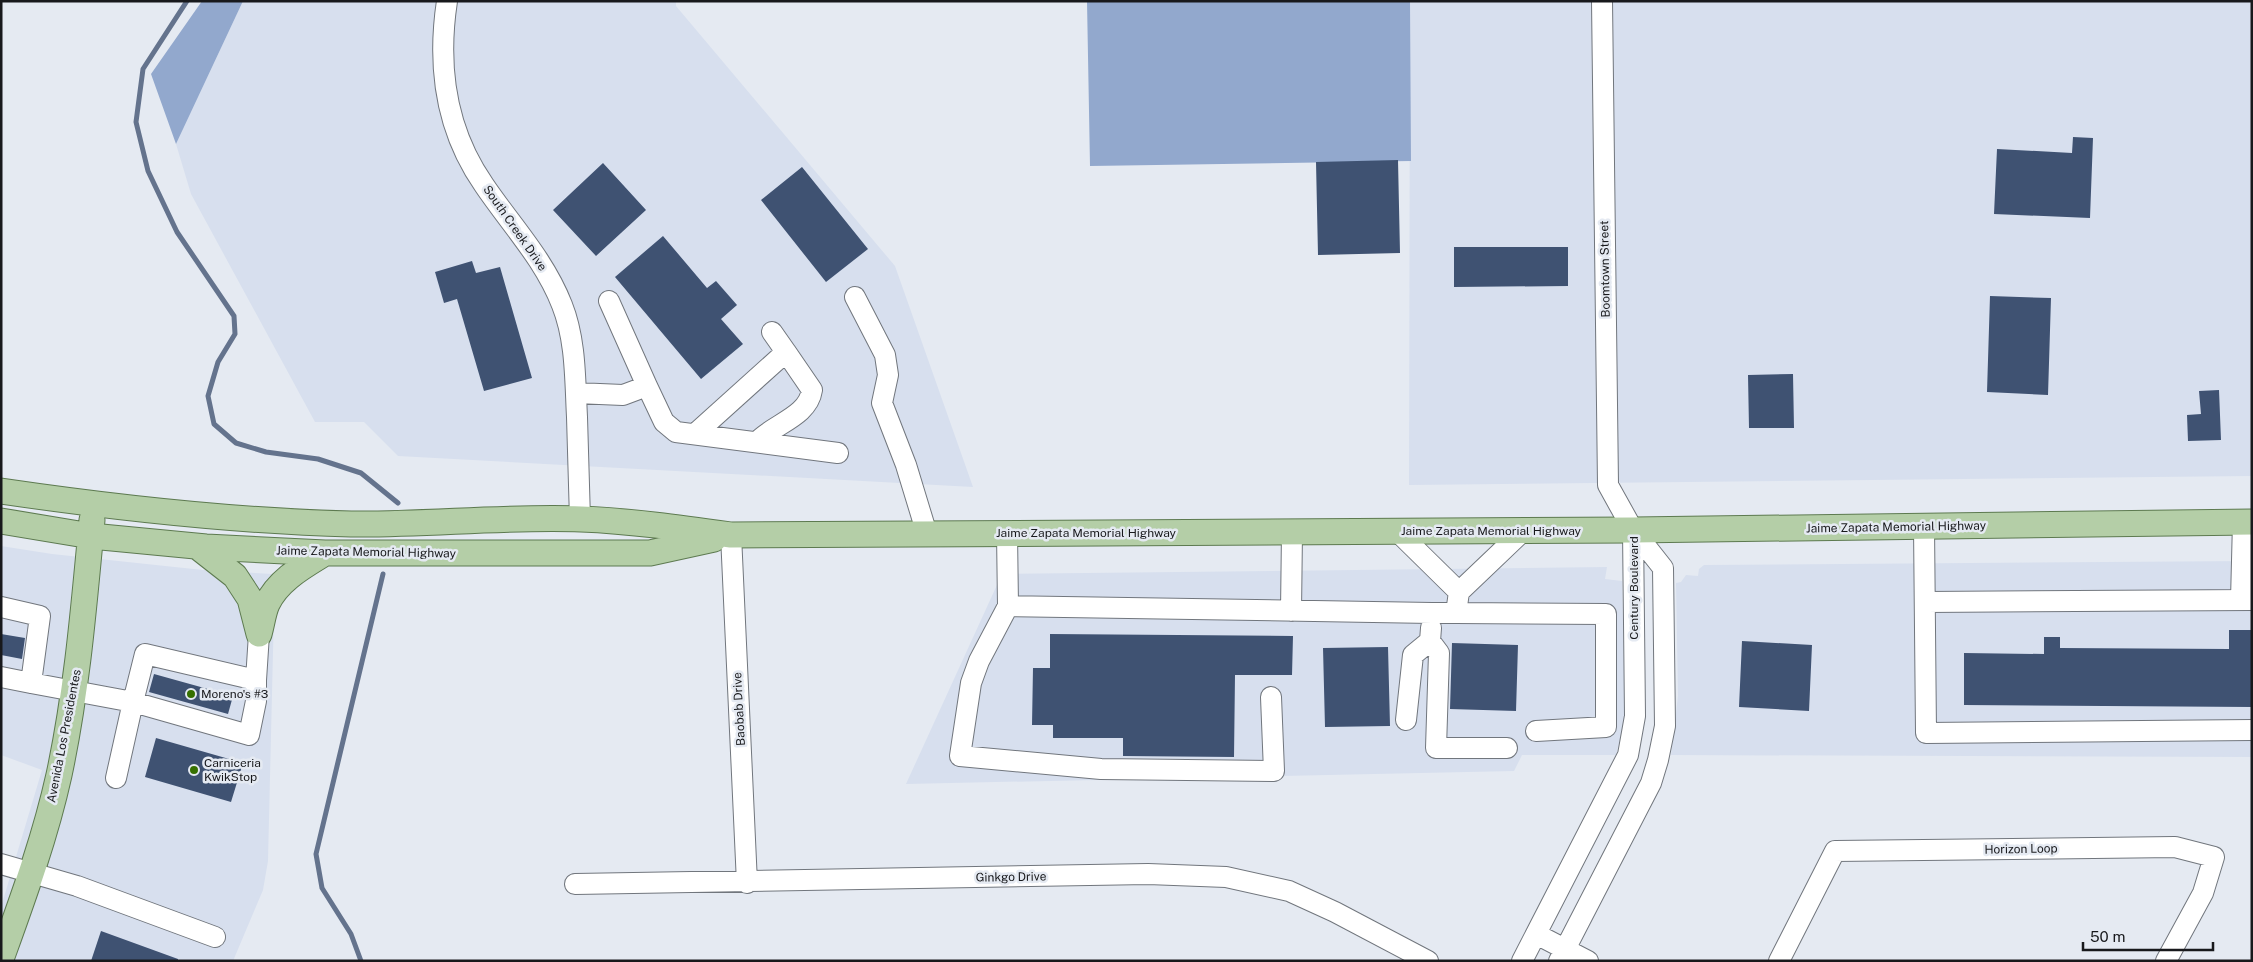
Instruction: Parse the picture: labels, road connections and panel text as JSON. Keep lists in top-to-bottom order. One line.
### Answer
{"streets":{"main road":["Jaime Zapata Memorial Highway","Avenida Los Presidentes"],"street":["South Creek Drive","Boomtown Street","Century Boulevard","Baobab Drive","Horizon Loop","Ginkgo Drive"]},"crossings":[["South Creek Drive","Jaime Zapata Memorial Highway"],["Boomtown Street","Jaime Zapata Memorial Highway"],["Boomtown Street","Century Boulevard"],["Jaime Zapata Memorial Highway","Century Boulevard"],["Jaime Zapata Memorial Highway","Baobab Drive"],["Jaime Zapata Memorial Highway","Avenida Los Presidentes"],["Baobab Drive","Ginkgo Drive"]],"places":["Moreno's #3","Carniceria KwikStop"],"scale_bar":"50 m"}
